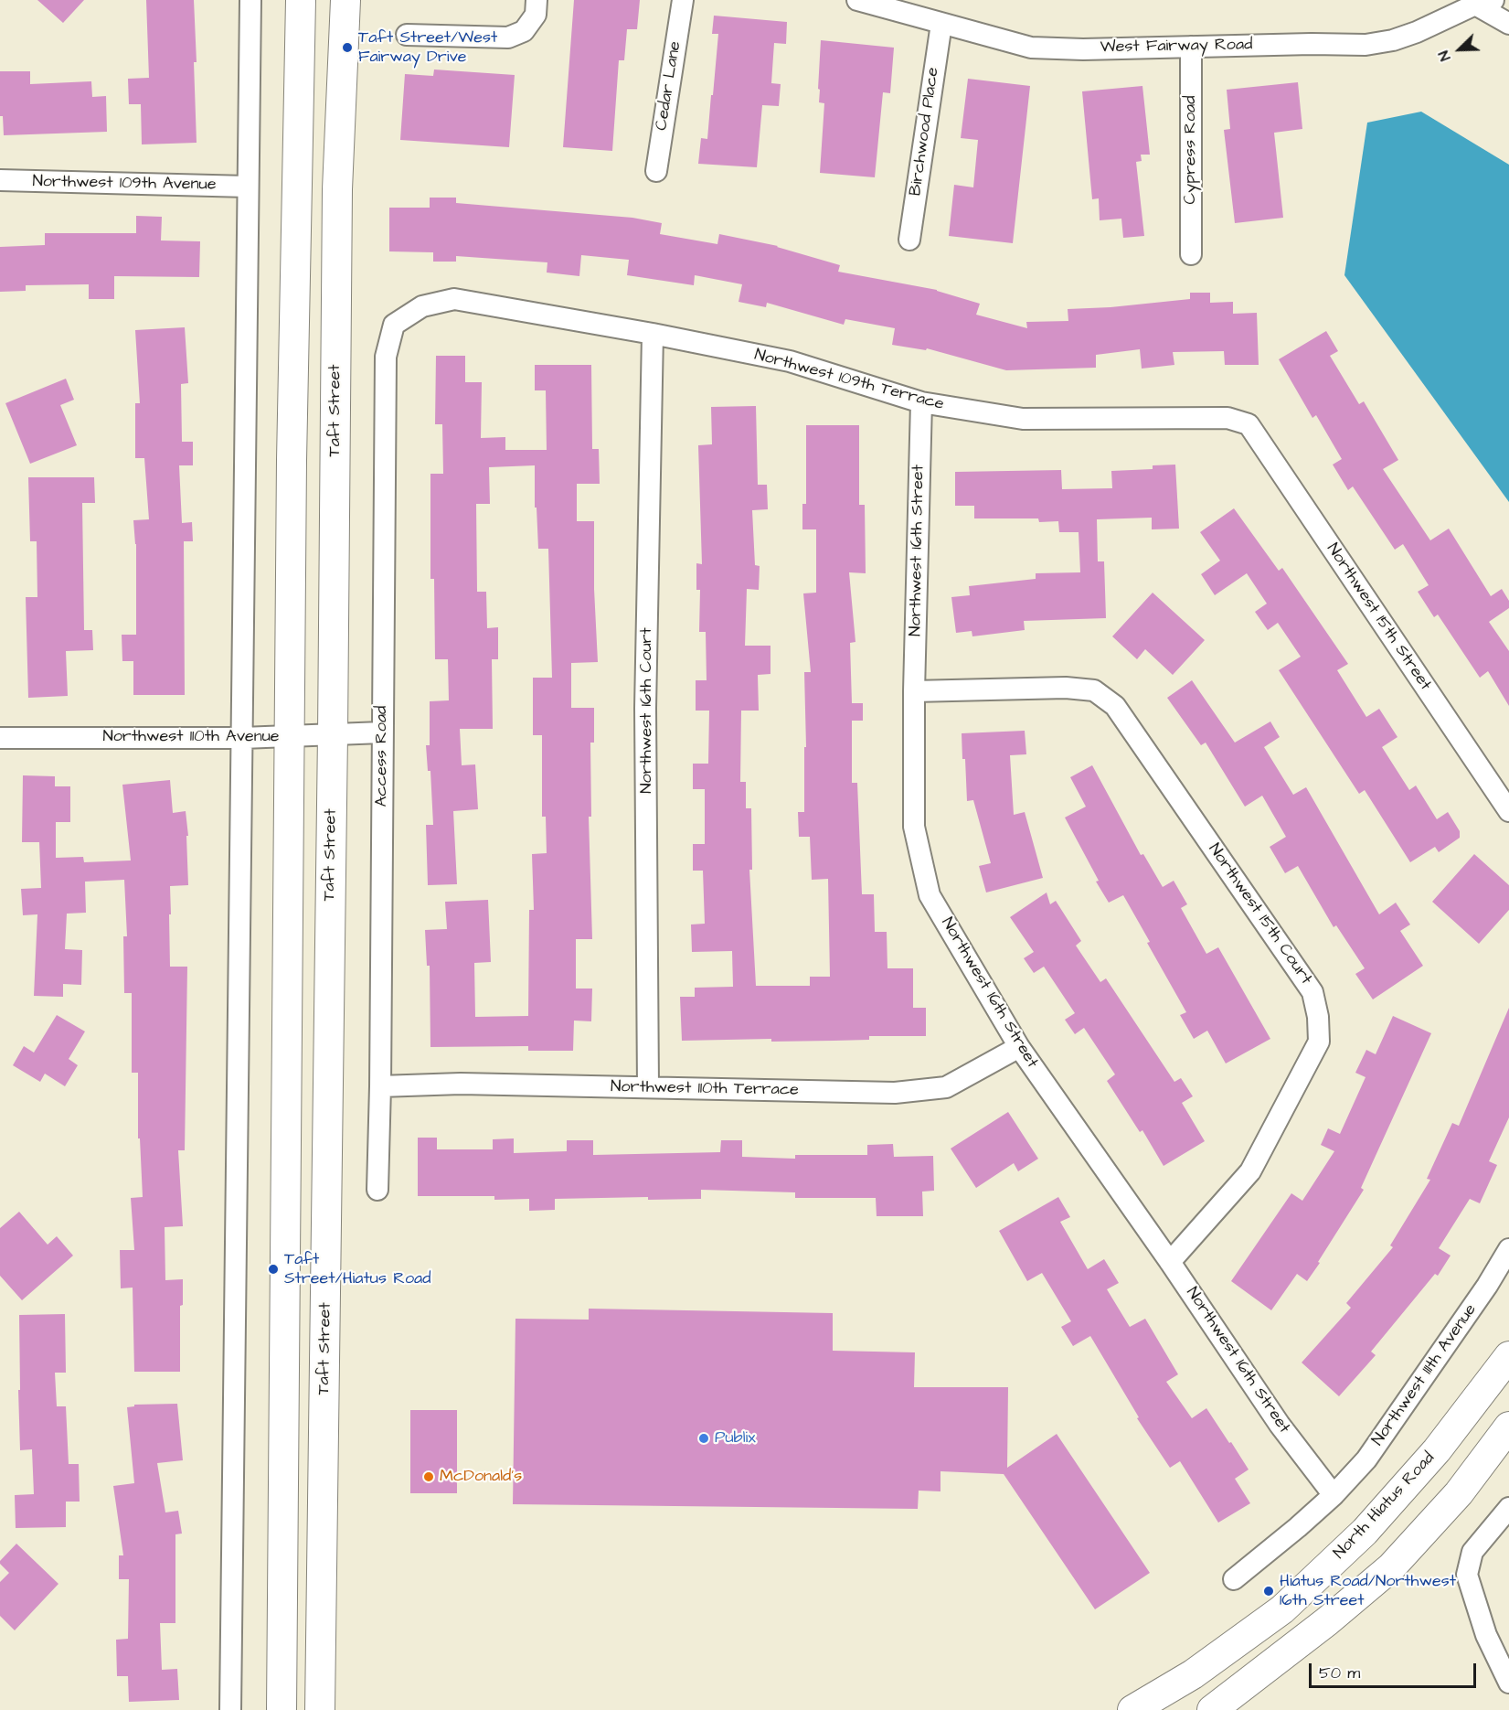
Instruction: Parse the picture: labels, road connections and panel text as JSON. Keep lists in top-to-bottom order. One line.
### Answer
{"streets":{"street":["West Fairway Road","Cedar Lane","Birchwood Place","Cypress Road","Northwest 109th Avenue","Northwest 109th Terrace","Taft Street","Northwest 16th Street","Northwest 15th Street","Northwest 16th Court","Northwest 110th Avenue","Access Road","Northwest 15th Court","Northwest 110th Terrace","Northwest 111th Avenue","North Hiatus Road"]},"crossings":[["West Fairway Road","Birchwood Place"],["West Fairway Road","Cypress Road"],["Northwest 109th Terrace","Northwest 16th Street"],["Northwest 109th Terrace","Northwest 15th Street"],["Northwest 109th Terrace","Northwest 16th Court"],["Northwest 109th Terrace","Access Road"],["Taft Street","Northwest 110th Avenue"],["Northwest 16th Street","Northwest 15th Court"],["Northwest 16th Street","Northwest 110th Terrace"],["Northwest 16th Street","Northwest 111th Avenue"],["Northwest 16th Court","Northwest 110th Terrace"],["Northwest 110th Avenue","Access Road"],["Access Road","Northwest 110th Terrace"]],"places":["Taft Street/West Fairway Drive","Taft Street/Hiatus Road","Publix","McDonald's","Hiatus Road/Northwest 16th Street"],"scale_bar":"50 m","north":"bottom left"}
